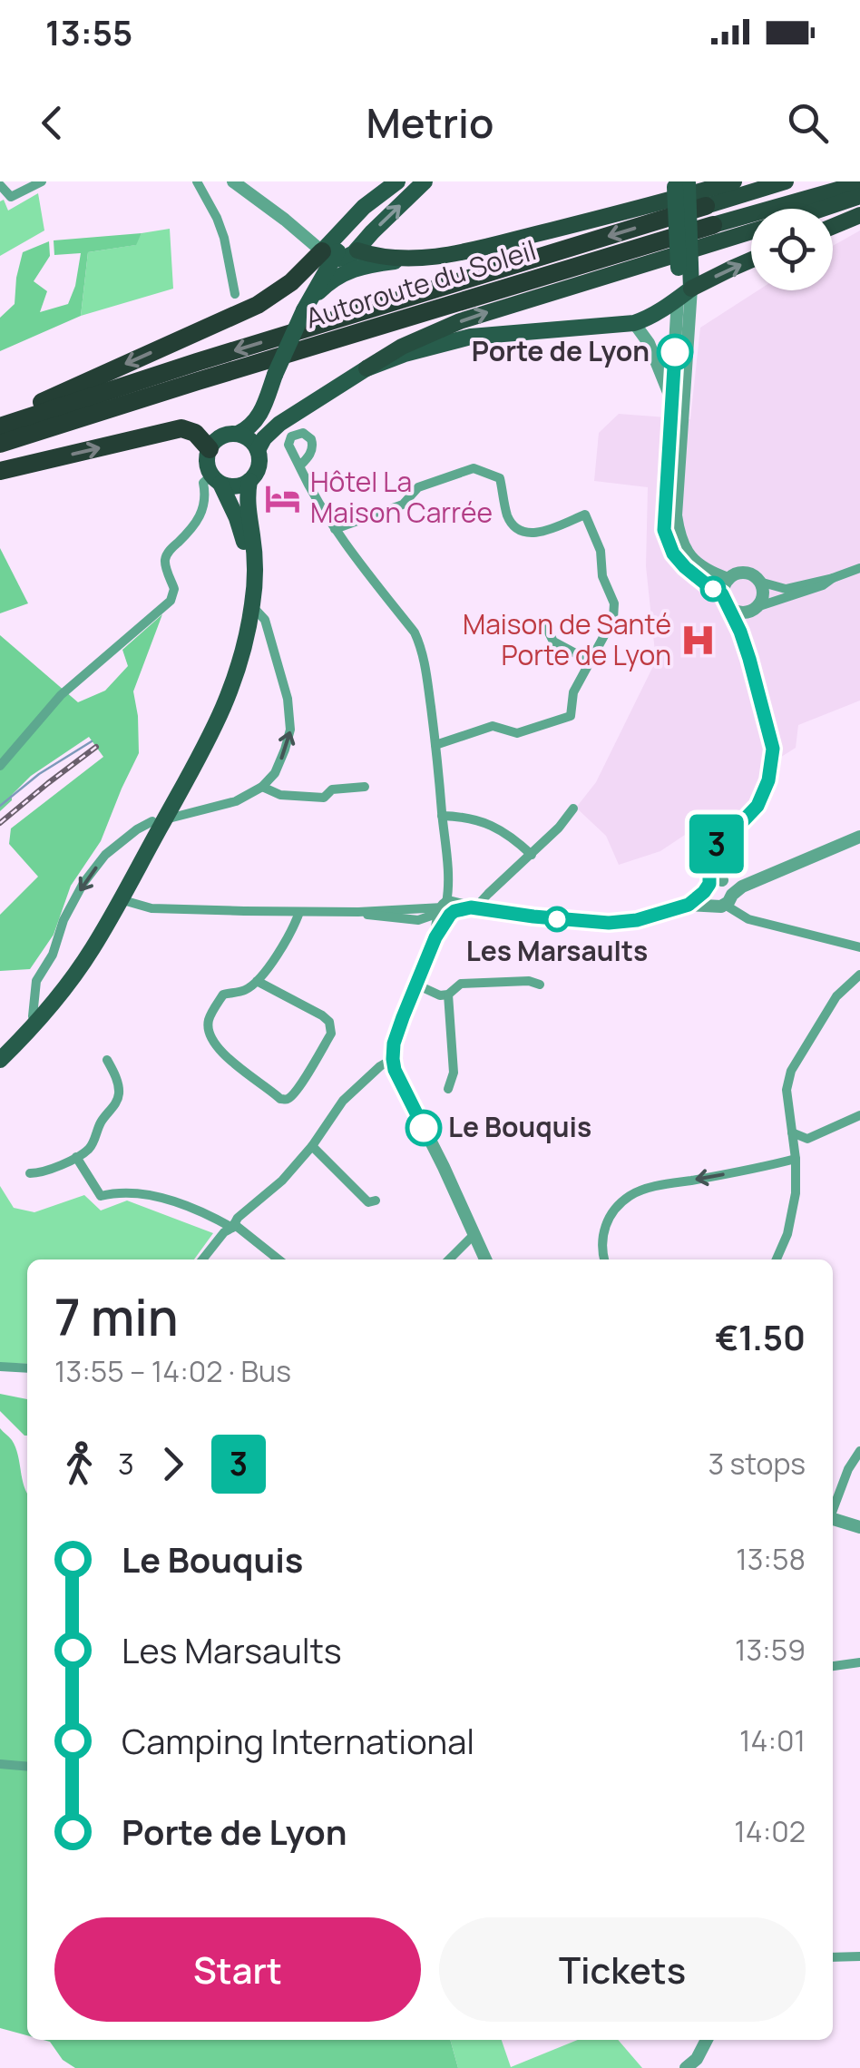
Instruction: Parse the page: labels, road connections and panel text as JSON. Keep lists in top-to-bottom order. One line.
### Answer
{"streets":{"highway":["Autoroute du Soleil"]},"places":{"other":["Porte de Lyon","Les Marsaults","Le Bouquis"],"hotel":["Hôtel La Maison Carrée"],"hospital":["Maison de Santé Porte de Lyon"]},"lines":["bus line 3"],"page":{"status":"13:55","header":"Metrio","on_map":"3","heading":["7 min","13:55 – 14:02 · Bus","€1.50"],"legs":["3","3","3 stops"],"list":[{"name":"Le Bouquis","value":"13:58"},{"name":"Les Marsaults","value":"13:59"},{"name":"Camping International","value":"14:01"},{"name":"Porte de Lyon","value":"14:02"}],"buttons":["Start","Tickets"]}}
